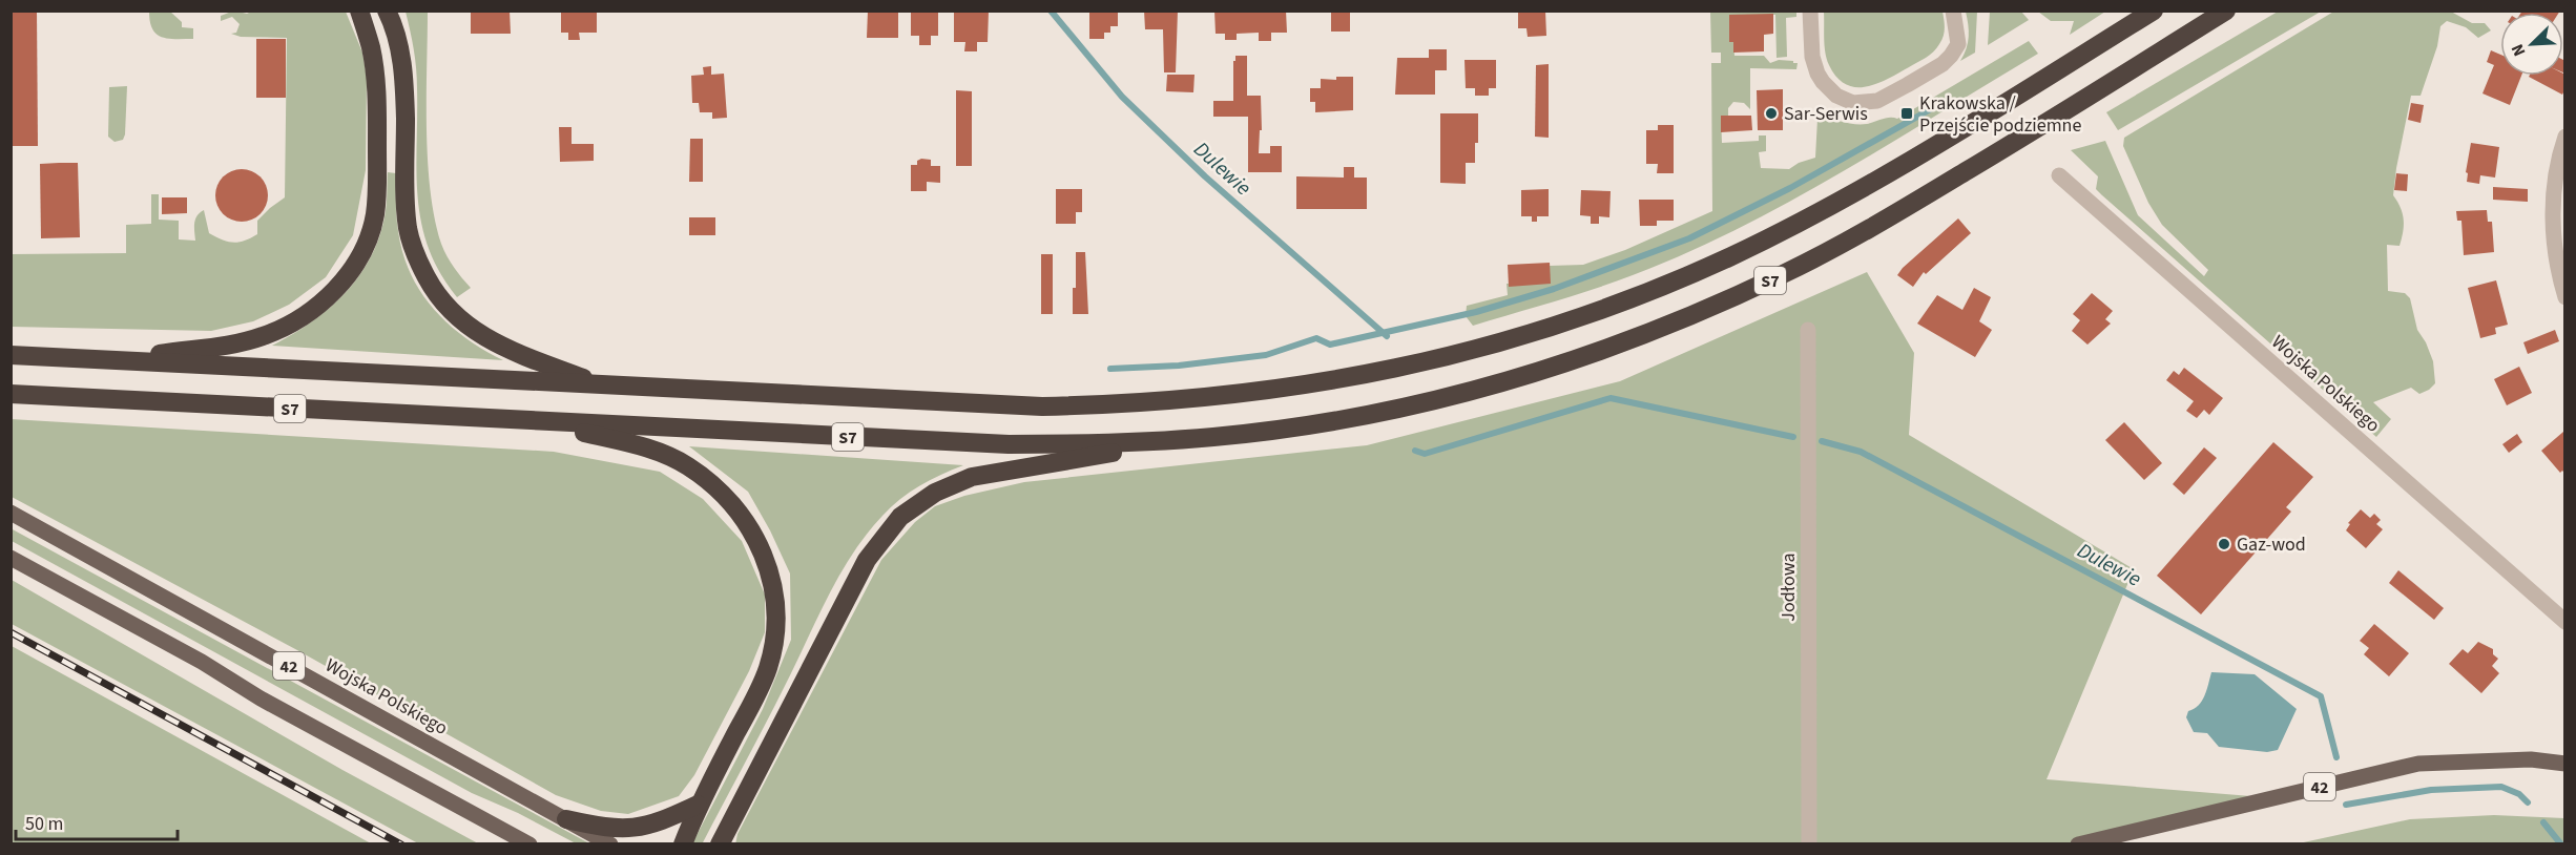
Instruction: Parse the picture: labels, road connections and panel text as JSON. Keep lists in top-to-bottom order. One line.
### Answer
{"streets":{"highway":["S7"],"main road":["Wojska Polskiego","42"],"street":["Jodłowa"]},"water":["Dulewie"],"places":{"other":["Sar-Serwis","Gaz-wod"],"transit":["Krakowska / Przejście podziemne"]},"scale_bar":"50 m","north":"bottom left"}
